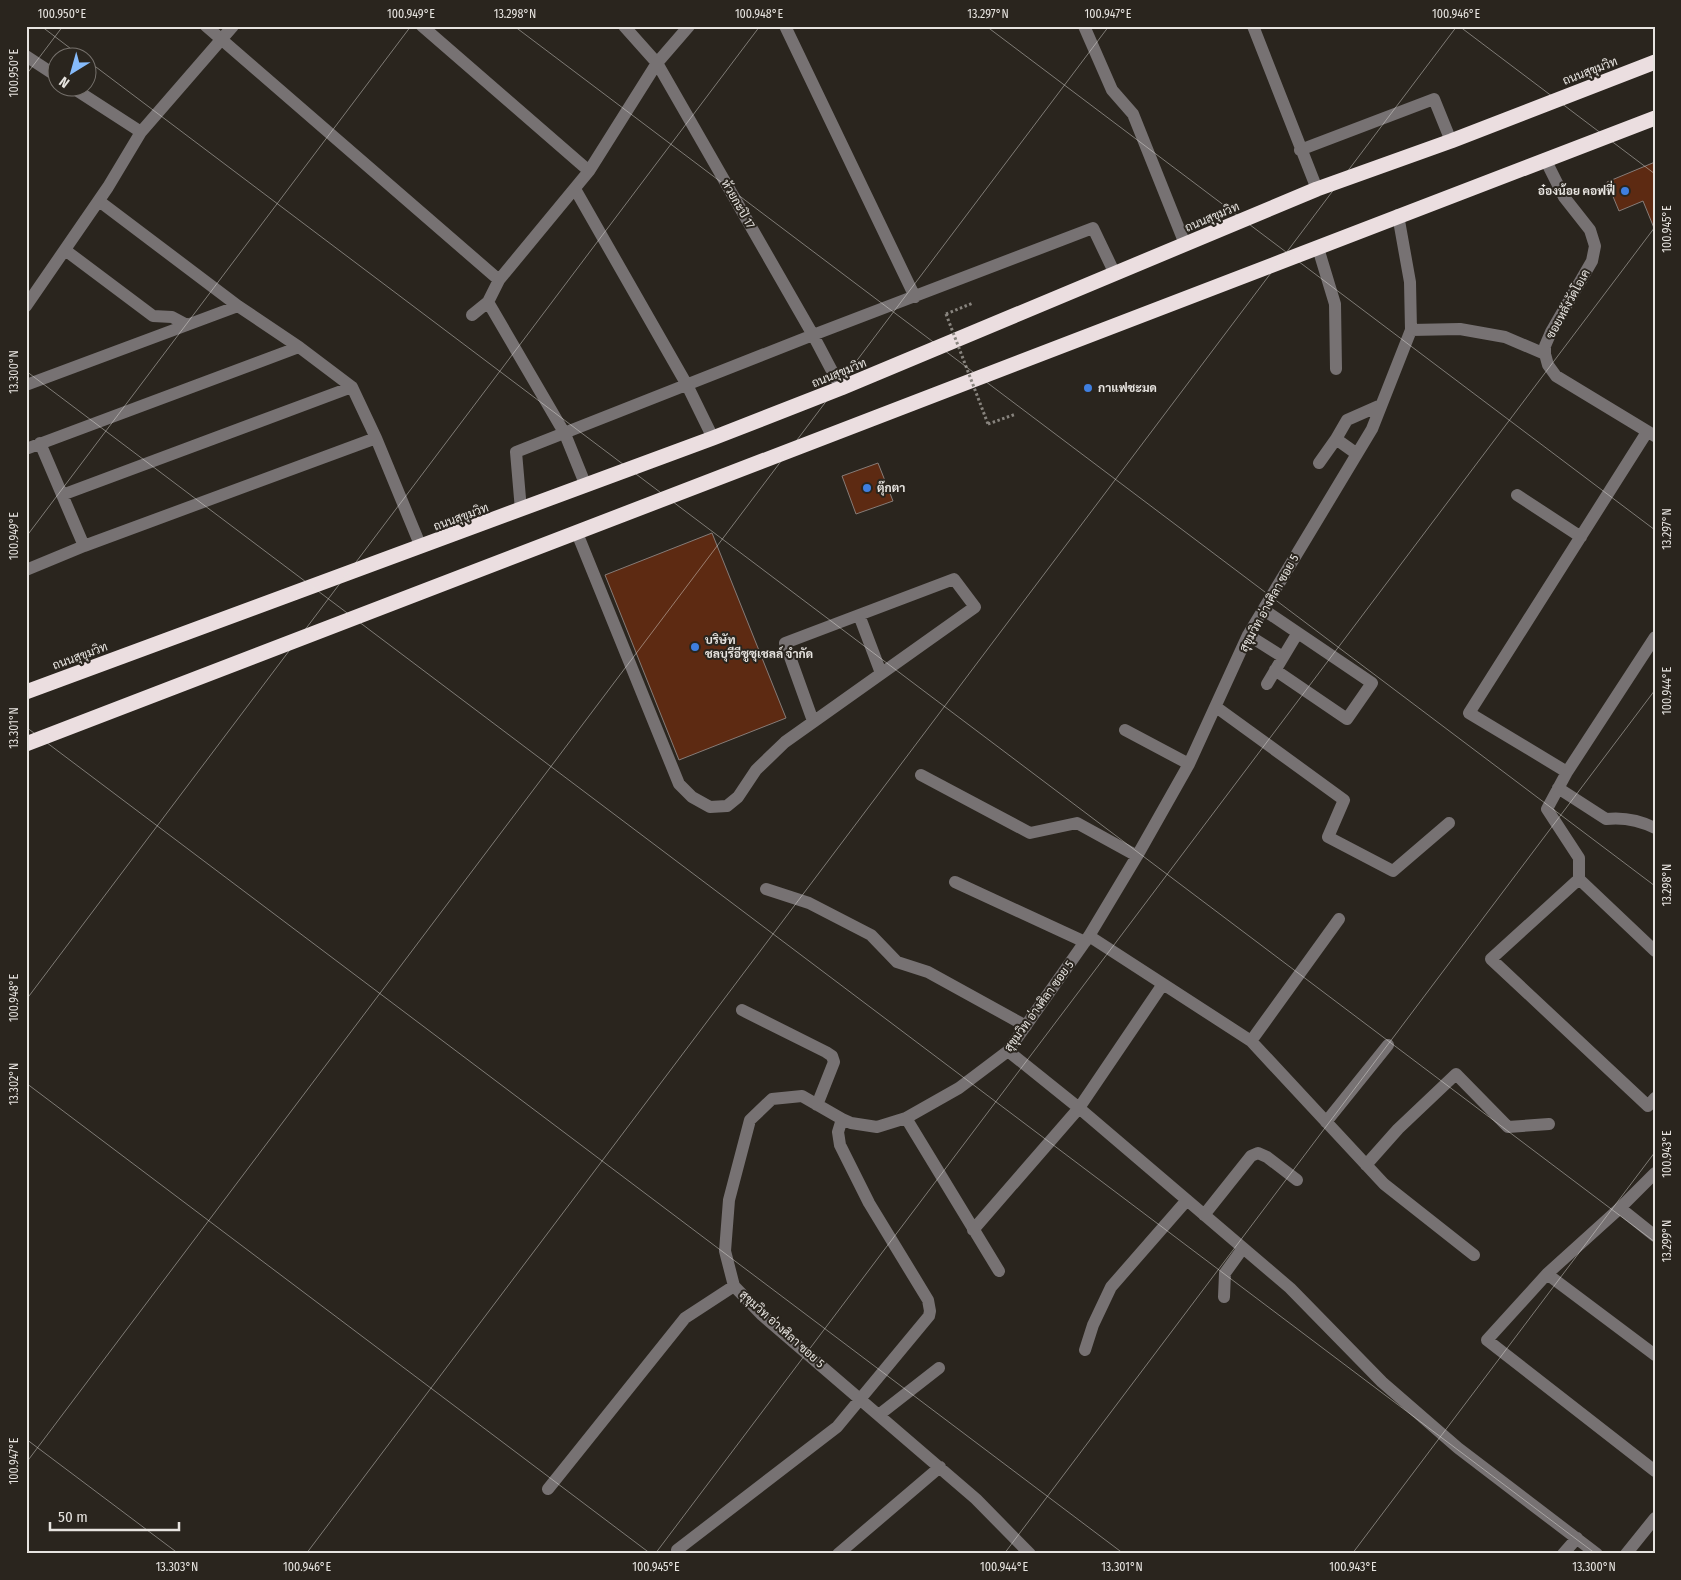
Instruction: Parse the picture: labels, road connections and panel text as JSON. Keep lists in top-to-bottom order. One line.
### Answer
{"streets":{"highway":["ถนนสุขุมวิท"],"street":["ห้วยกะปิ 17","ซอยหลังวัดโอเค","สุขุมวิท อ่างศิลา ซอย 5"]},"crossings":[["ถนนสุขุมวิท","ห้วยกะปิ 17"]],"places":["อ๋องน้อย คอฟฟี่","กาแฟชะมด","ตุ๊กตา","บริษัท ชลบุรีอีซูซุเชลล์ จำกัด"],"scale_bar":"50 m","north":"bottom left","coordinates":["100.950°E","100.949°E","13.298°N","100.948°E","13.297°N","100.947°E","100.946°E","100.945°E","13.300°N","100.944°E","13.301°N","13.302°N","100.943°E","13.299°N","13.303°N"]}
